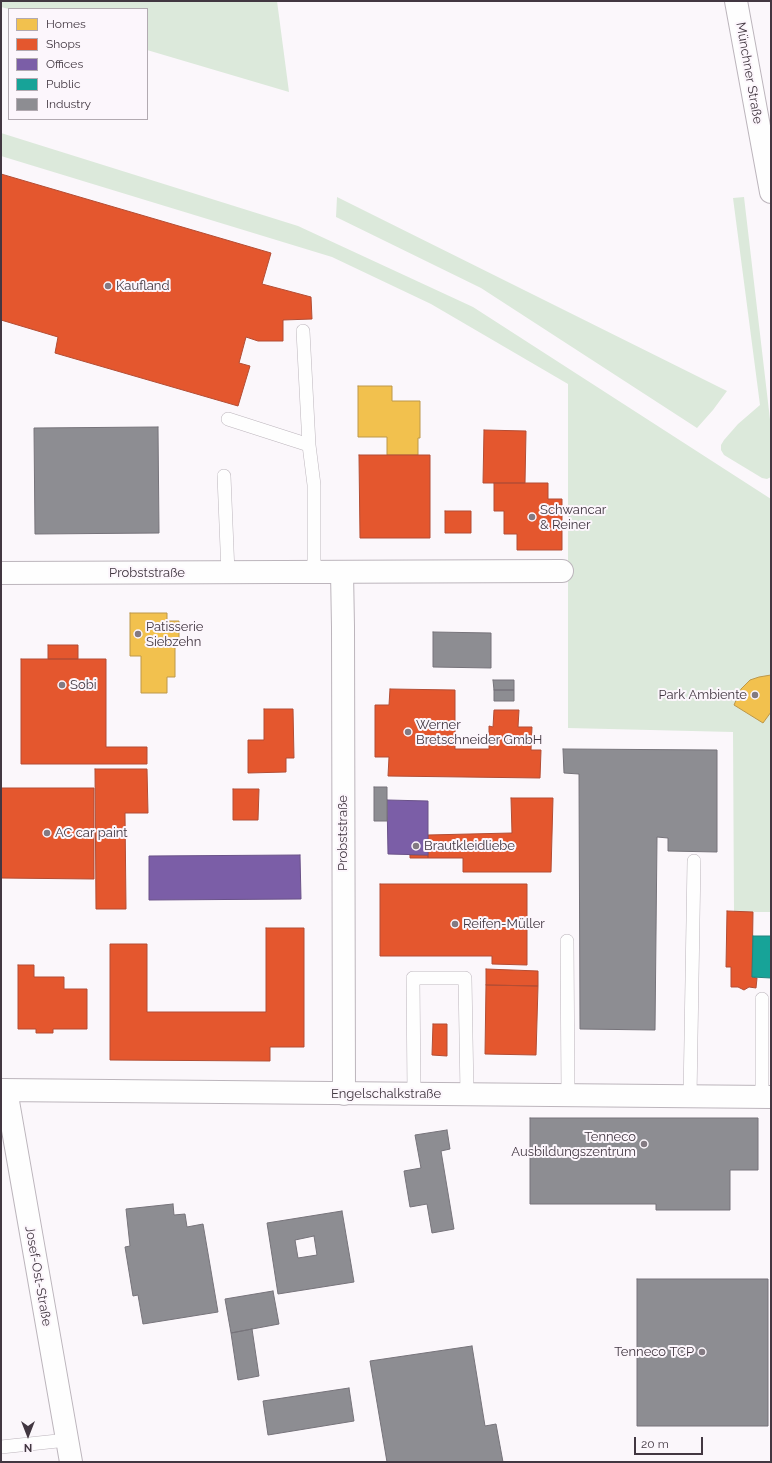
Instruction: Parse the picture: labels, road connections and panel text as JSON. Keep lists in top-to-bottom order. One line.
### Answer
{"streets":{"street":["Münchner Straße","Probststraße","Engelschalkstraße","Josef-Ost-Straße"]},"crossings":[["Probststraße","Engelschalkstraße"],["Engelschalkstraße","Josef-Ost-Straße"]],"places":["Kaufland","Schwancar & Reiner","Patisserie Siebzehn","Sobi","Park Ambiente","Werner Bretschneider GmbH","AC car paint","Brautkleidliebe","Reifen-Müller","Tenneco Ausbildungszentrum","Tenneco TCP"],"legend":["Homes","Shops","Offices","Public","Industry"],"scale_bar":"20 m","north":"bottom"}
